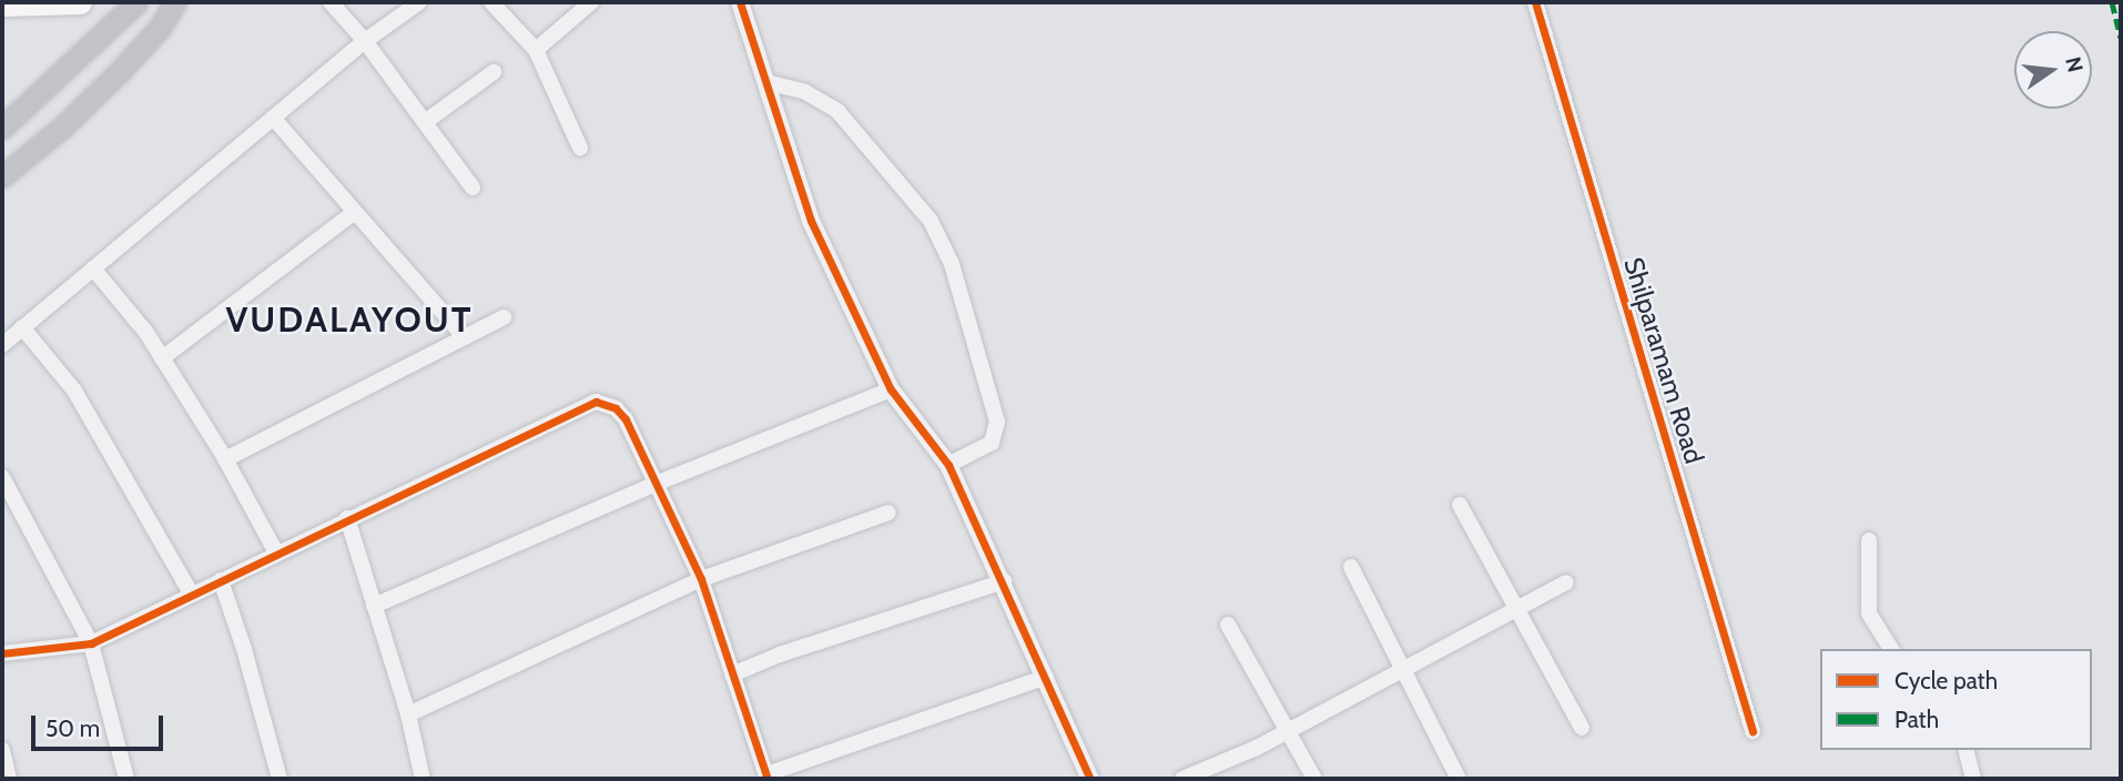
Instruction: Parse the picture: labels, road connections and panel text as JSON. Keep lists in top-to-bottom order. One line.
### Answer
{"streets":{"street":["Shilparamam Road"]},"districts":["VUDALAYOUT"],"legend":["Cycle path","Path"],"scale_bar":"50 m","north":"right"}
